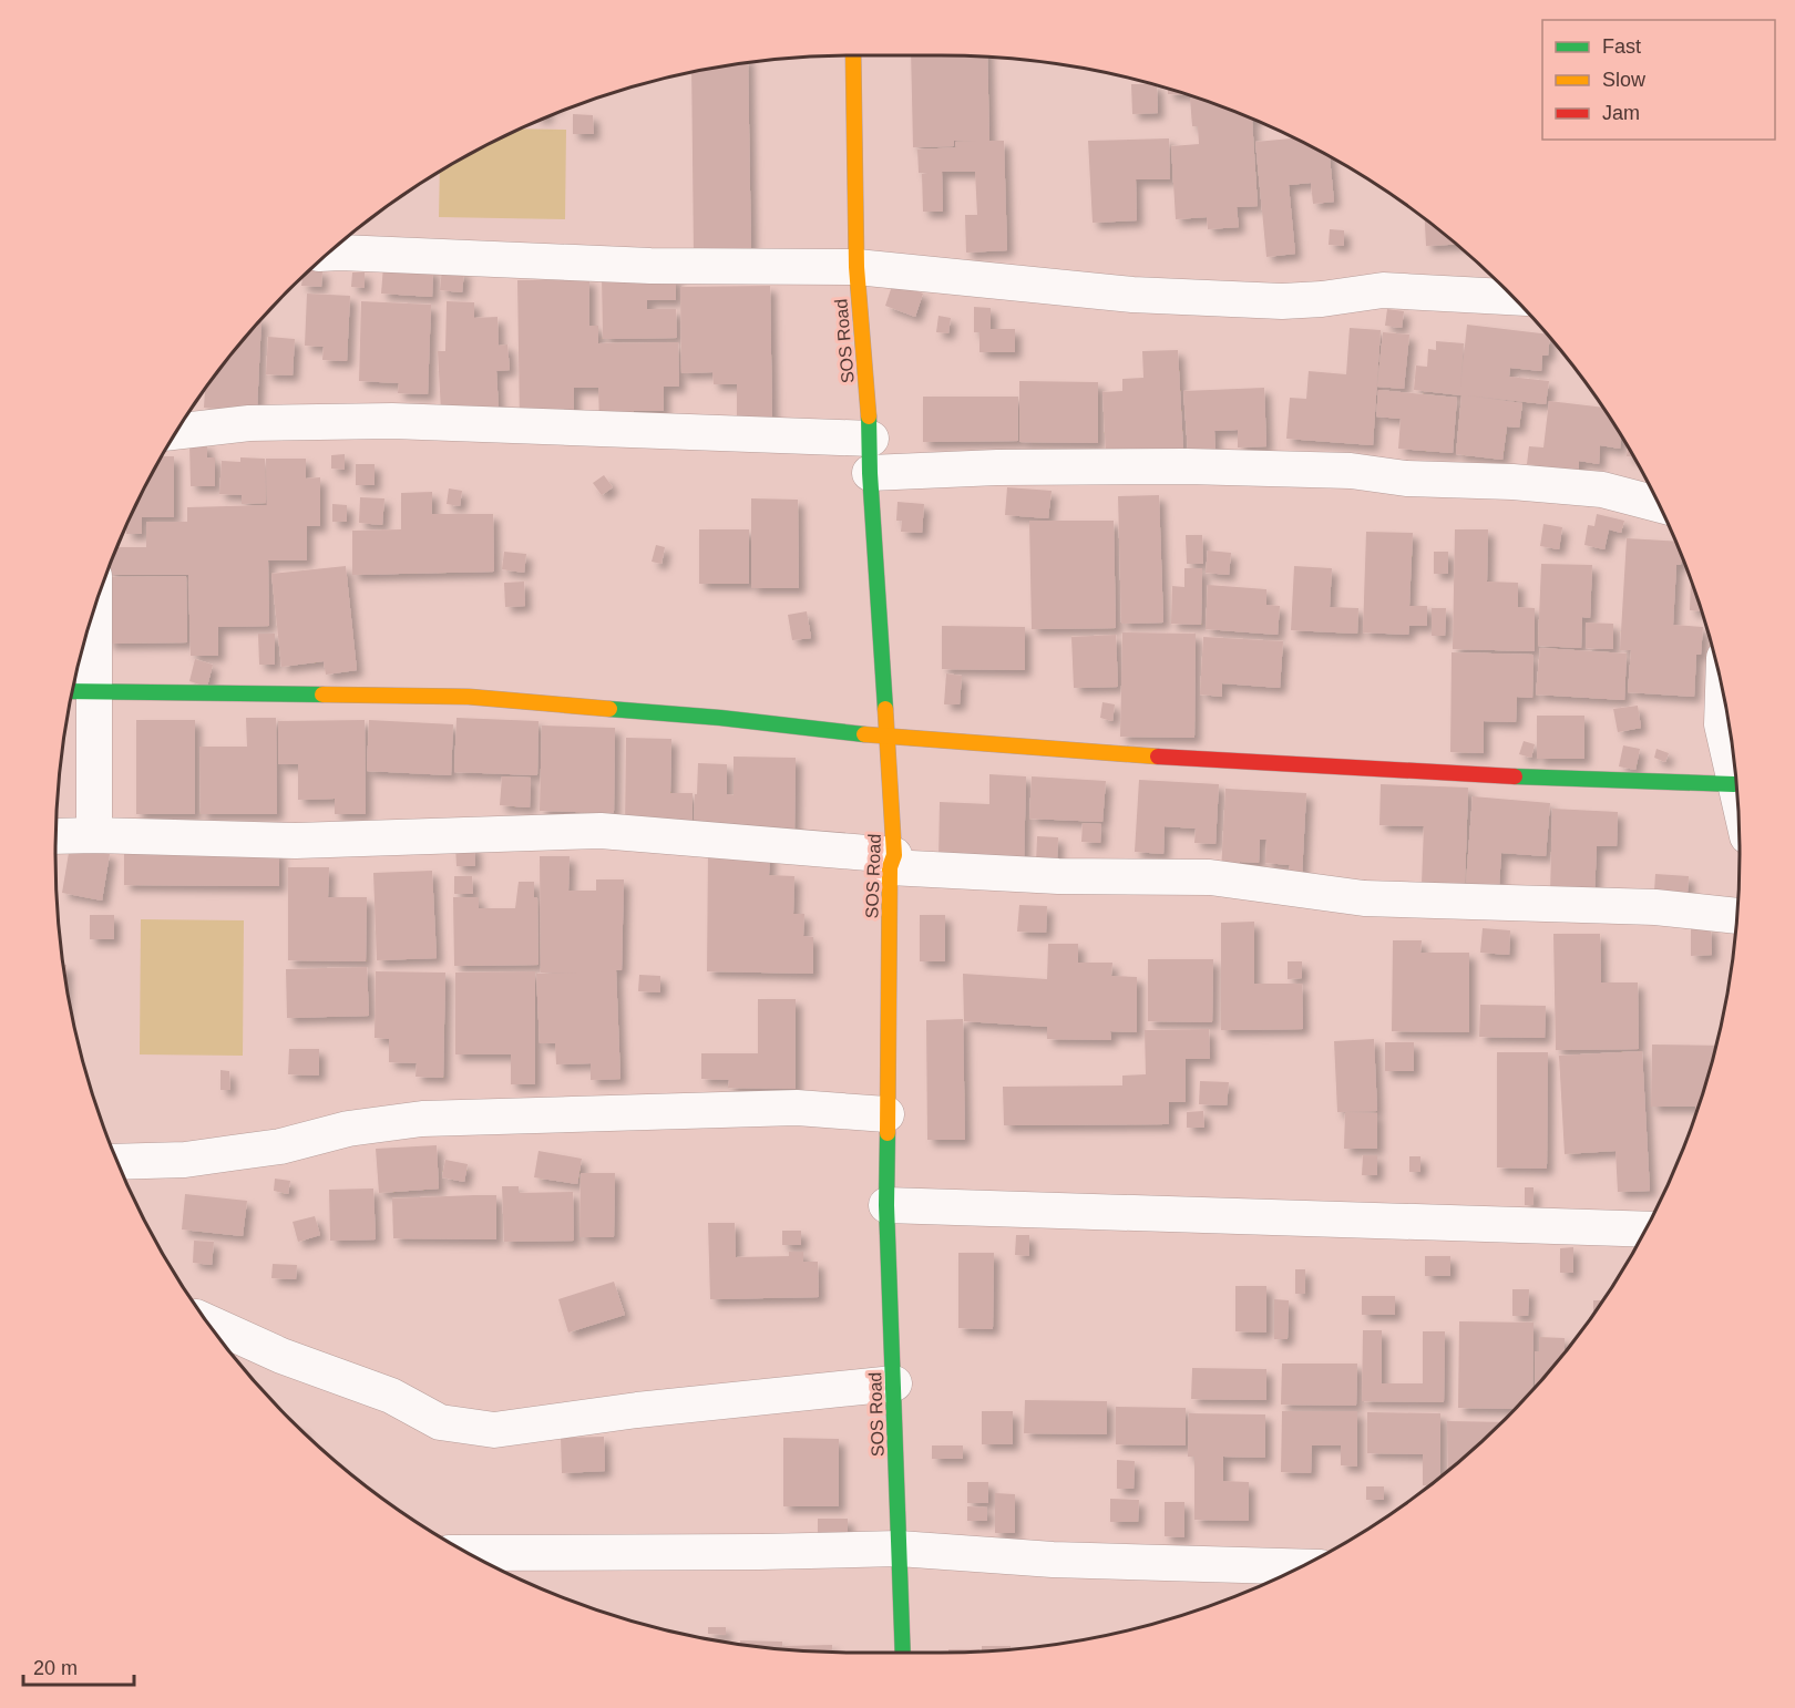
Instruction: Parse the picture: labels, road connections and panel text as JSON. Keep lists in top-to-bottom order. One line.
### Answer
{"streets":{"street":["SOS Road"]},"legend":["Fast","Slow","Jam"],"scale_bar":"20 m"}
